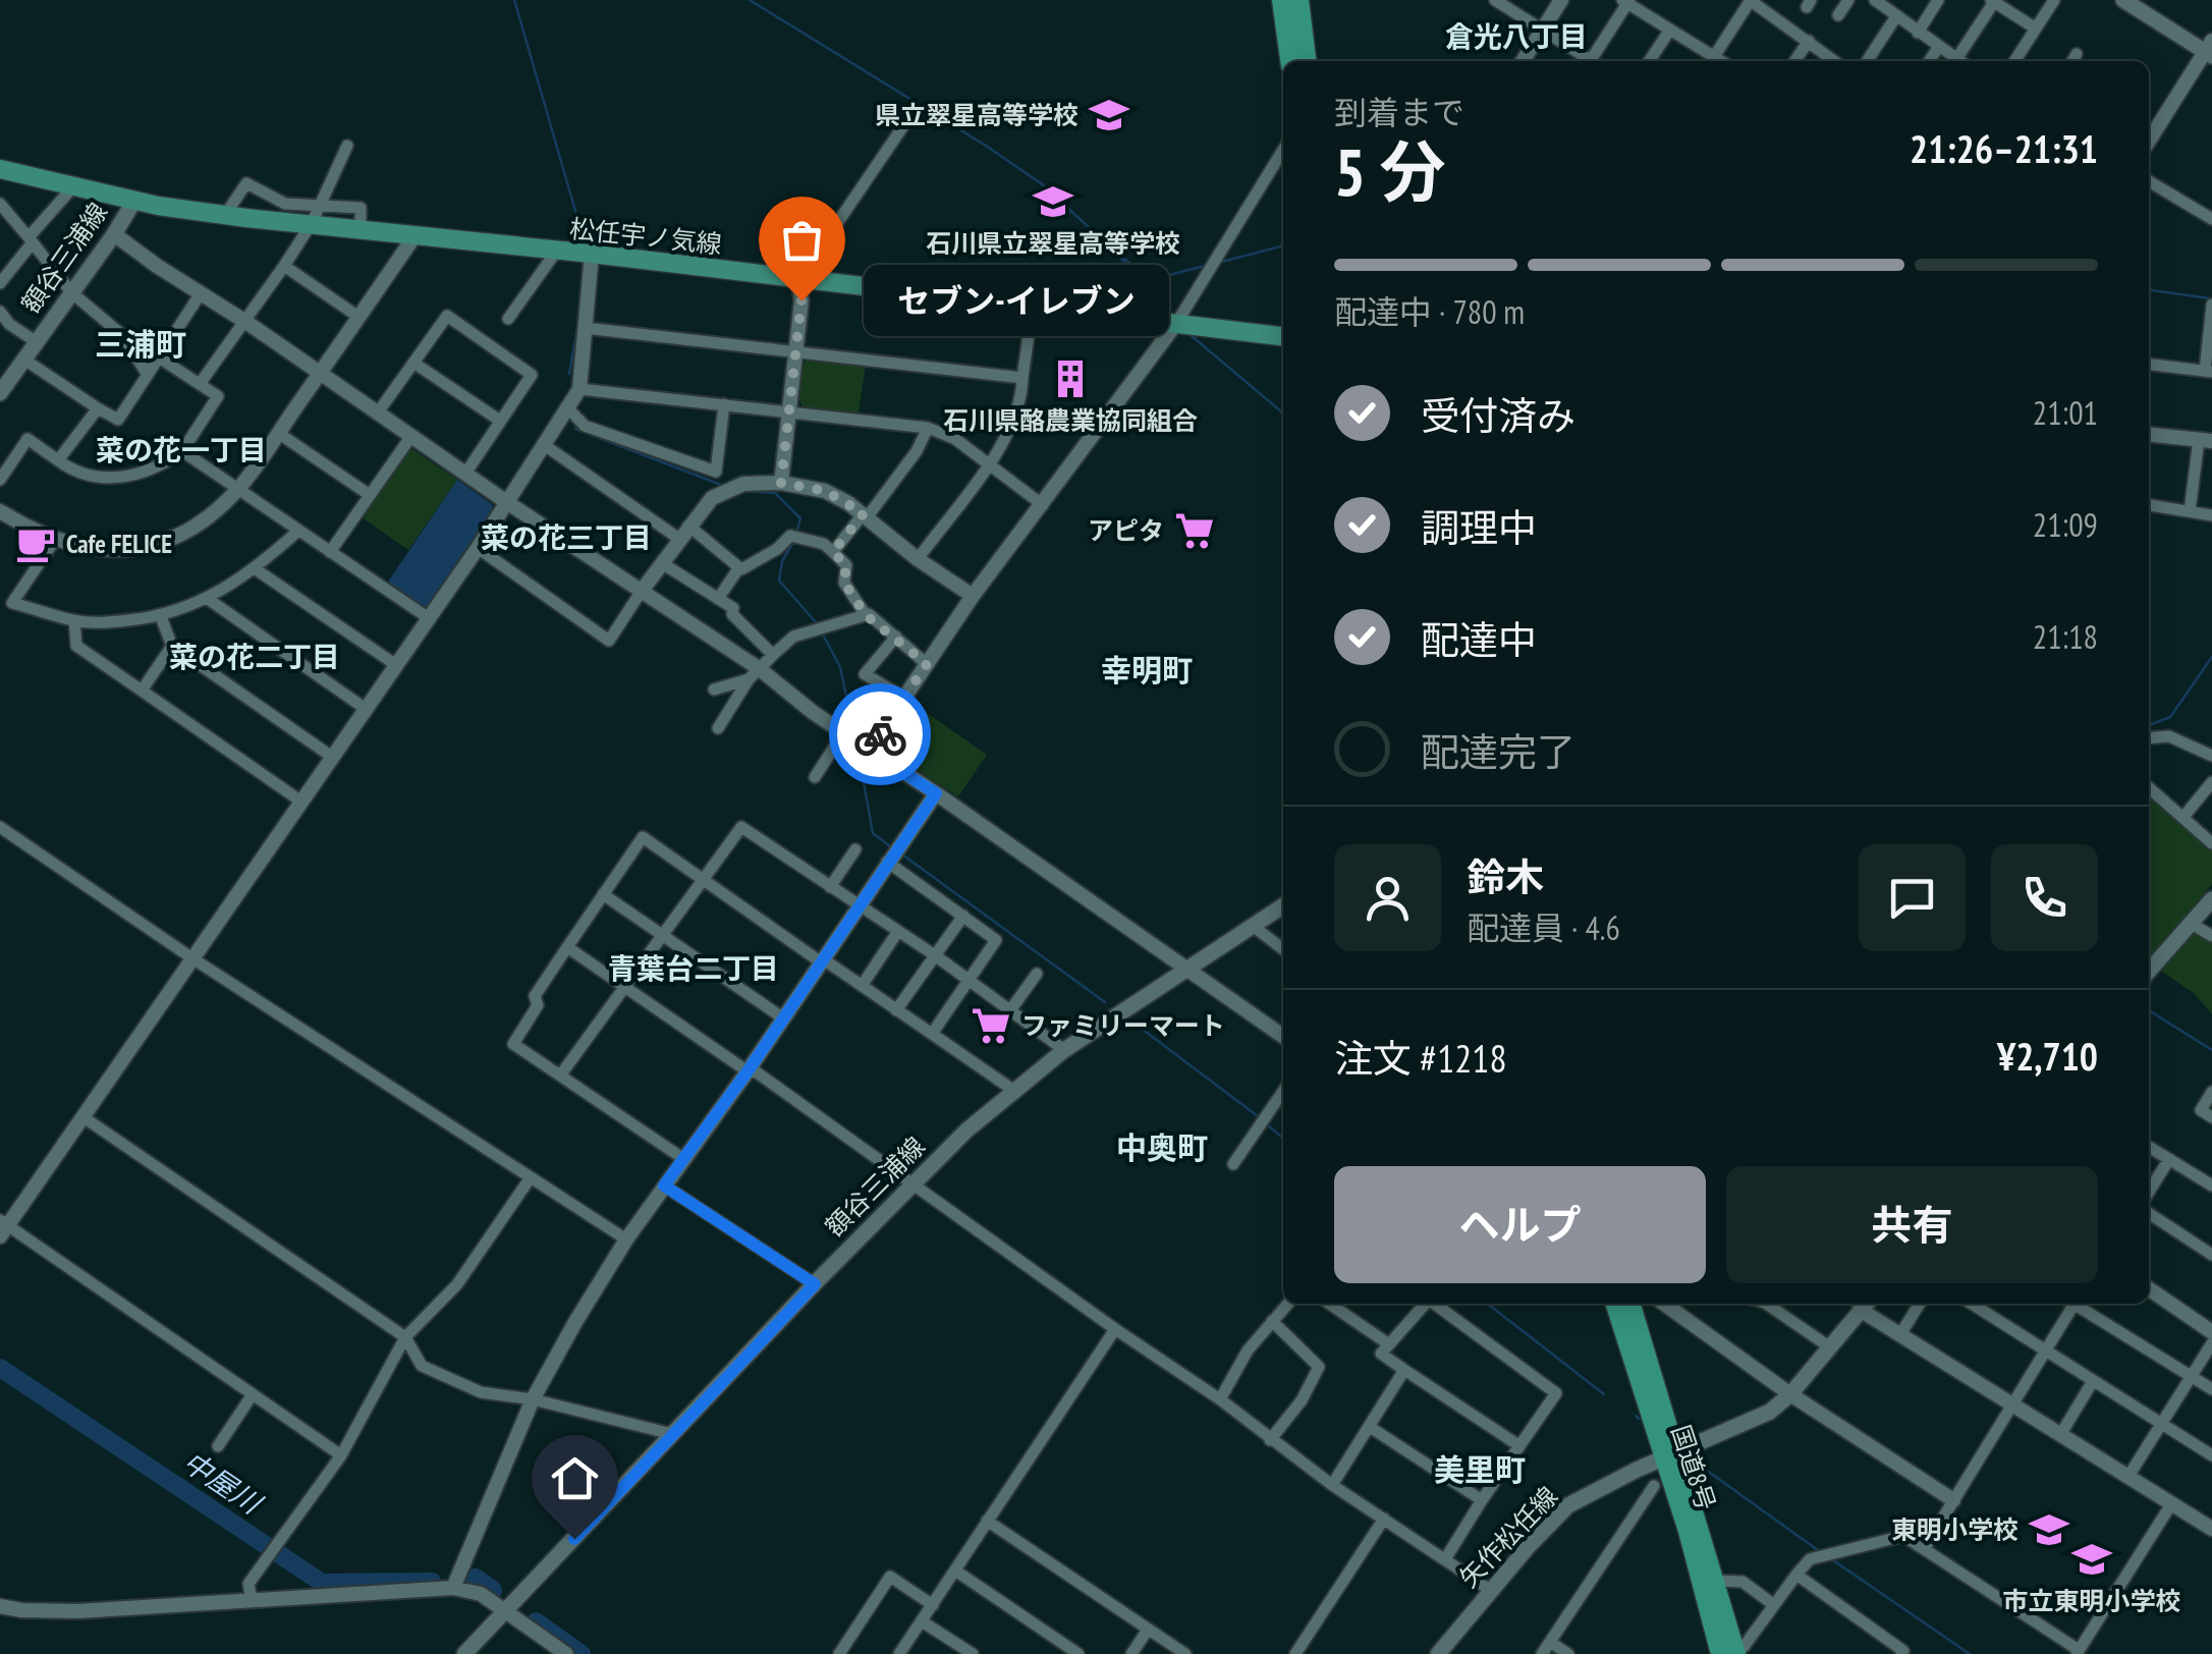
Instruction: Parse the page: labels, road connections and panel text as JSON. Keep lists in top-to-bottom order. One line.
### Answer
{"streets":{"highway":["国道8号"],"main road":["松任宇ノ気線","額谷三浦線","矢作松任線"]},"crossings":[["松任宇ノ気線","額谷三浦線"],["国道8号","矢作松任線"]],"districts":["倉光八丁目","三浦町","菜の花一丁目","菜の花三丁目","菜の花二丁目","幸明町","青葉台二丁目","中奥町","美里町"],"water":["中屋川"],"places":{"school or university":["県立翠星高等学校","石川県立翠星高等学校","東明小学校","市立東明小学校"],"other":["セブン-イレブン"],"building":["石川県酪農業協同組合"],"supermarket":["アピタ","ファミリーマート"],"cafe":["Cafe FELICE"]},"page":{"heading":["5 分","到着まで","21:26–21:31"],"panel":["鈴木","配達員 · 4.6","注文 #1218","¥2,710"],"bar":"配達中 · 780 m","bubble":"セブン-イレブン","list":[["受付済み","21:01"],["調理中","21:09"],["配達中","21:18"],"配達完了"],"buttons":["ヘルプ","共有"]}}
